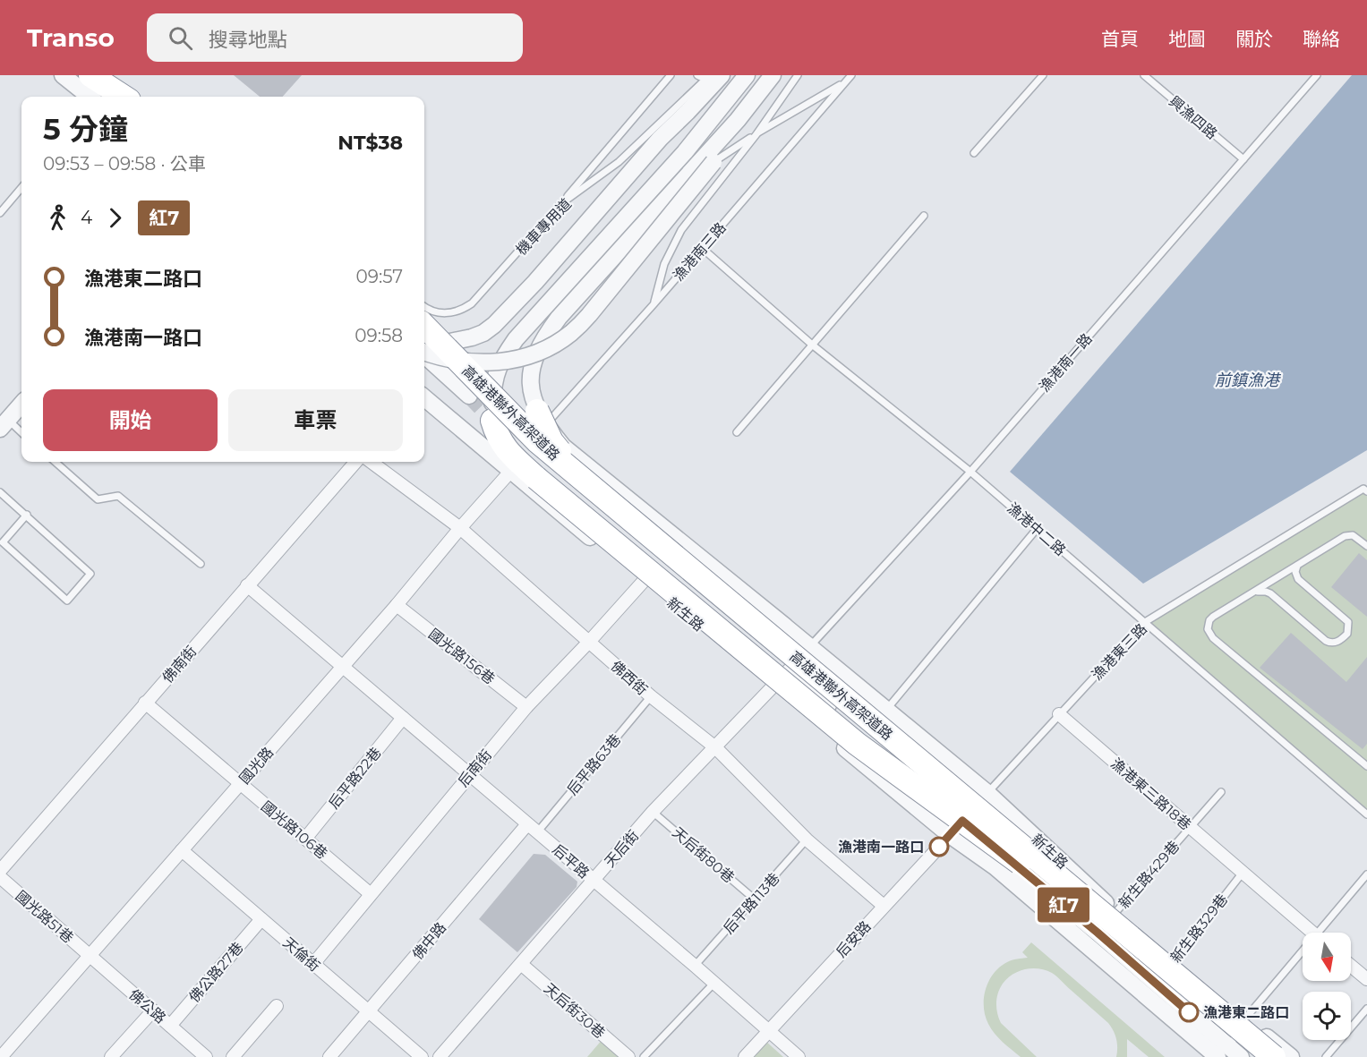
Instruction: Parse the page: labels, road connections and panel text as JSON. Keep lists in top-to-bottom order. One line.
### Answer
{"streets":{"highway":["高雄港聯外高架道路"],"street":["新生路","國光路156巷","佛南街","佛西街","國光路","后南街","后平路22巷","漁港東三路18巷","國光路106巷","天后街","后平路","國光路51巷","后安路","佛中路","天倫街","佛公路27巷","佛公路","天后街30巷"],"lane":["興漁四路","機車專用道","漁港南三路","漁港南一路","漁港中二路","漁港東三路","后平路63巷","天后街80巷","新生路429巷","后平路113巷","新生路329巷"]},"crossings":[["興漁四路","漁港南一路"],["漁港南三路","漁港中二路"],["漁港南三路","新生路"],["漁港南一路","漁港中二路"],["漁港南一路","新生路"],["漁港南一路","天后街"],["漁港中二路","漁港東三路"],["新生路","漁港東三路"],["新生路","國光路"],["新生路","后南街"],["新生路","天后街"],["新生路","新生路429巷"],["新生路","新生路329巷"],["新生路","后安路"],["漁港東三路","漁港東三路18巷"],["漁港東三路","后安路"],["國光路156巷","國光路"],["國光路156巷","后南街"],["佛南街","國光路106巷"],["佛南街","后平路"],["佛西街","后平路63巷"],["佛西街","國光路"],["佛西街","后南街"],["佛西街","天后街"],["佛西街","后平路113巷"],["佛西街","后安路"],["后平路63巷","后平路"],["后平路63巷","佛中路"],["國光路","國光路106巷"],["國光路","后平路"],["國光路","國光路51巷"],["國光路","天倫街"],["國光路","佛公路"],["后南街","國光路106巷"],["后南街","后平路"],["后南街","天倫街"],["后平路22巷","國光路106巷"],["后平路22巷","后平路"],["漁港東三路18巷","新生路429巷"],["漁港東三路18巷","新生路329巷"],["天后街","天后街80巷"],["天后街","后平路"],["天后街","天后街30巷"],["天后街80巷","后平路113巷"],["后平路","后平路113巷"],["后平路","后安路"],["后平路","佛中路"],["國光路51巷","佛公路"],["佛中路","天倫街"],["天倫街","佛公路27巷"],["佛公路27巷","佛公路"]],"water":["前鎮漁港"],"places":["漁港南一路口","漁港東二路口"],"lines":["bus line 紅7"],"north":"bottom","page":{"header":"Transo","search":"搜尋地點","nav":["首頁","地圖","關於","聯絡"],"on_map":"紅7","heading":["5 分鐘","09:53 – 09:58 · 公車","NT$38"],"legs":["4","紅7"],"list":[{"name":"漁港東二路口","value":"09:57"},{"name":"漁港南一路口","value":"09:58"}],"buttons":["開始","車票"]}}
